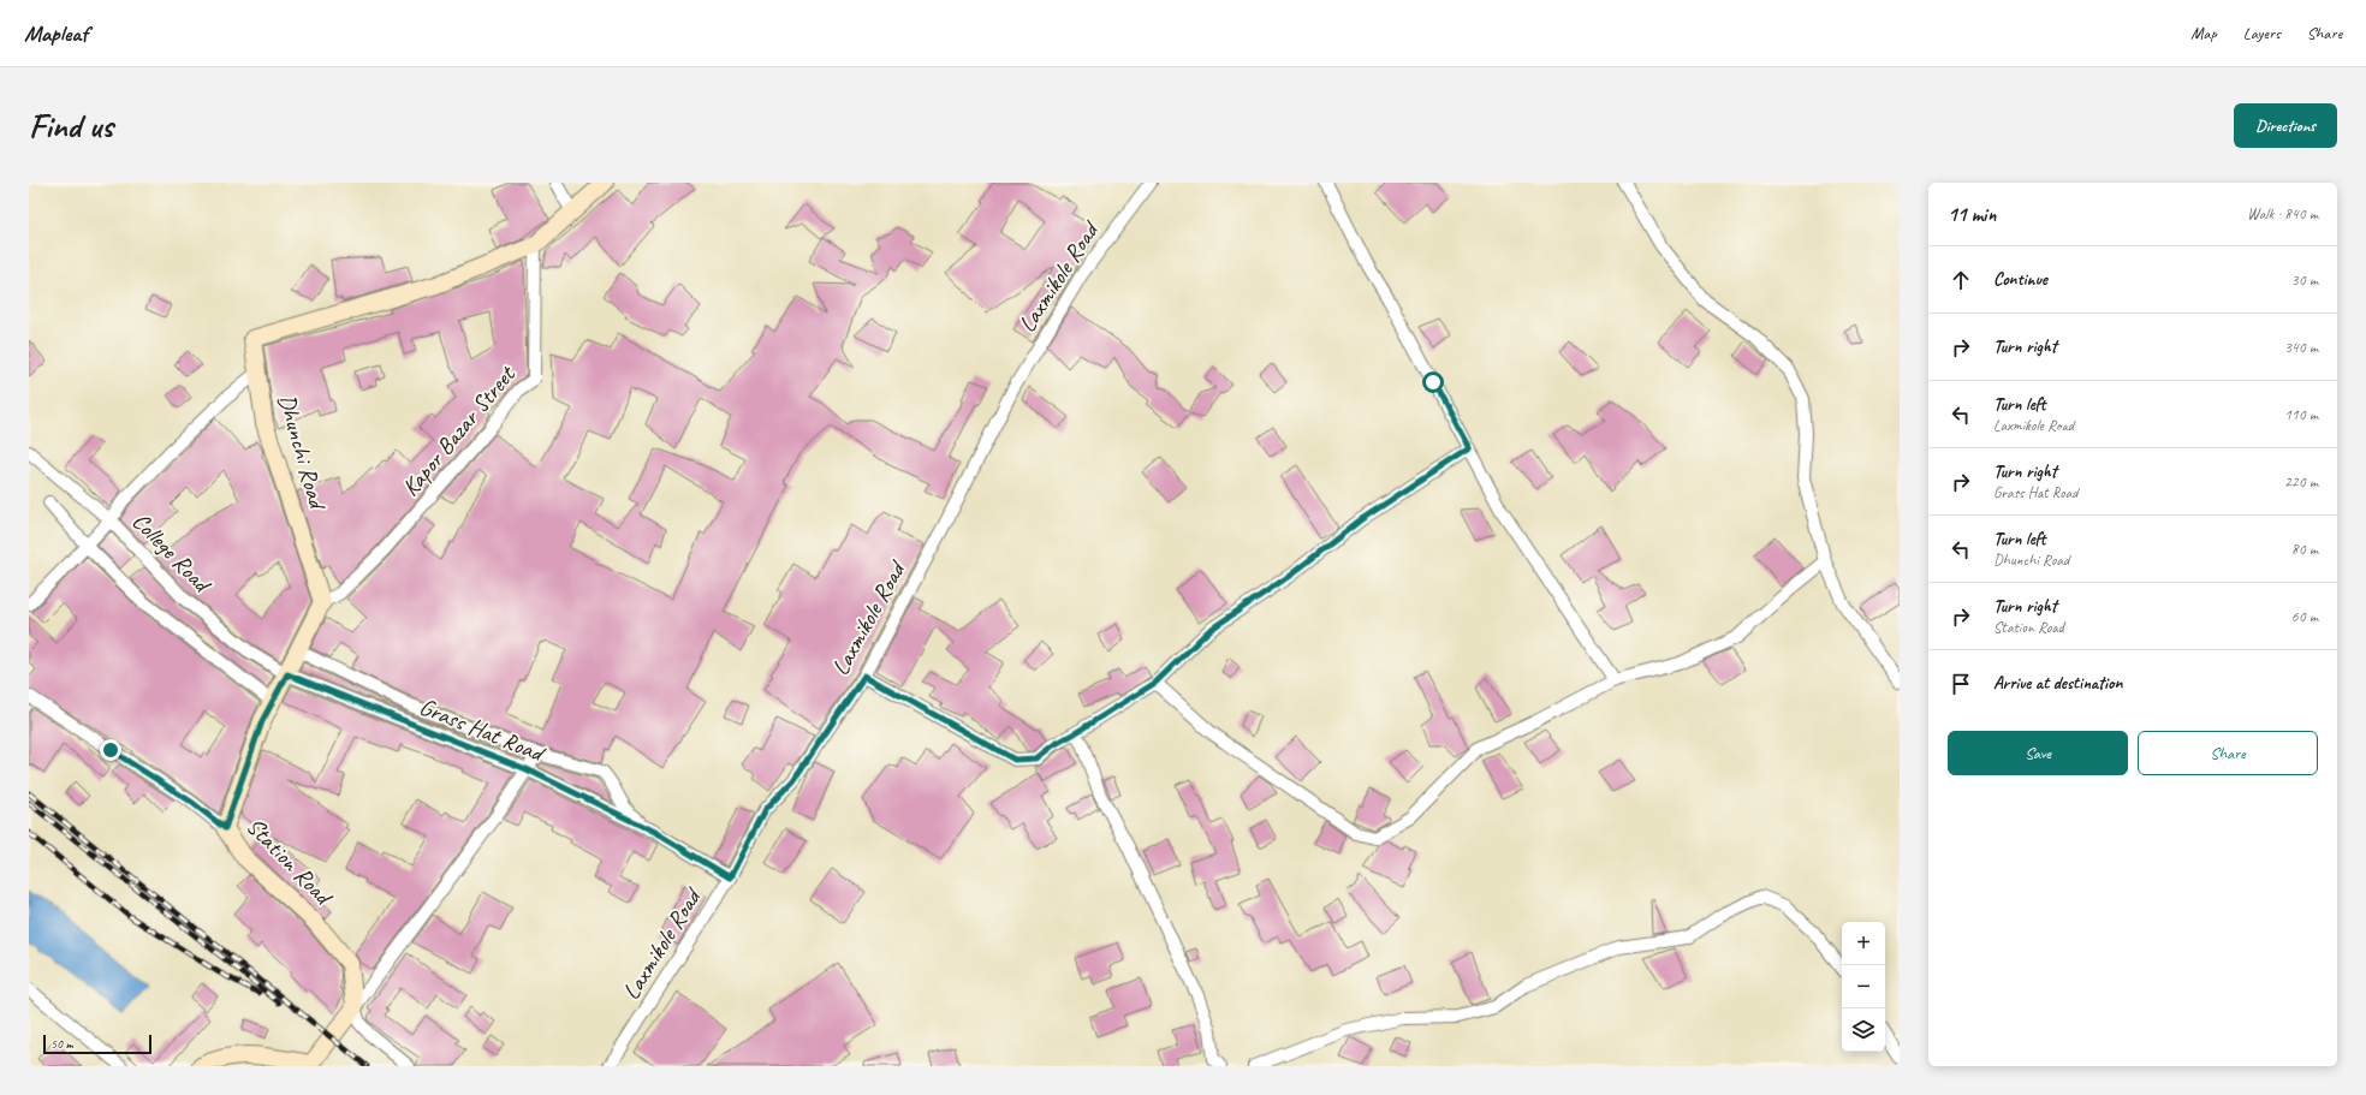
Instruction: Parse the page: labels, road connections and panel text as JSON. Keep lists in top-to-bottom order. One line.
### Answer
{"streets":{"street":["Laxmikole Road","Kapor Bazar Street","Dhunchi Road","College Road","Grass Hat Road","Station Road"]},"crossings":[["Laxmikole Road","Grass Hat Road"],["Kapor Bazar Street","Dhunchi Road"],["College Road","Grass Hat Road"]],"scale_bar":"50 m","page":{"header":"Mapleaf","nav":["Map","Layers","Share"],"buttons":["Directions",["Save","Share"]],"title":"Find us","heading":["11 min","Walk · 840 m"],"list":[["Continue","30 m"],["Turn right","340 m"],["Turn left","Laxmikole Road","110 m"],["Turn right","Grass Hat Road","220 m"],["Turn left","Dhunchi Road","80 m"],["Turn right","Station Road","60 m"],"Arrive at destination"],"map_buttons":["+","−"],"scale":"50 m"}}
